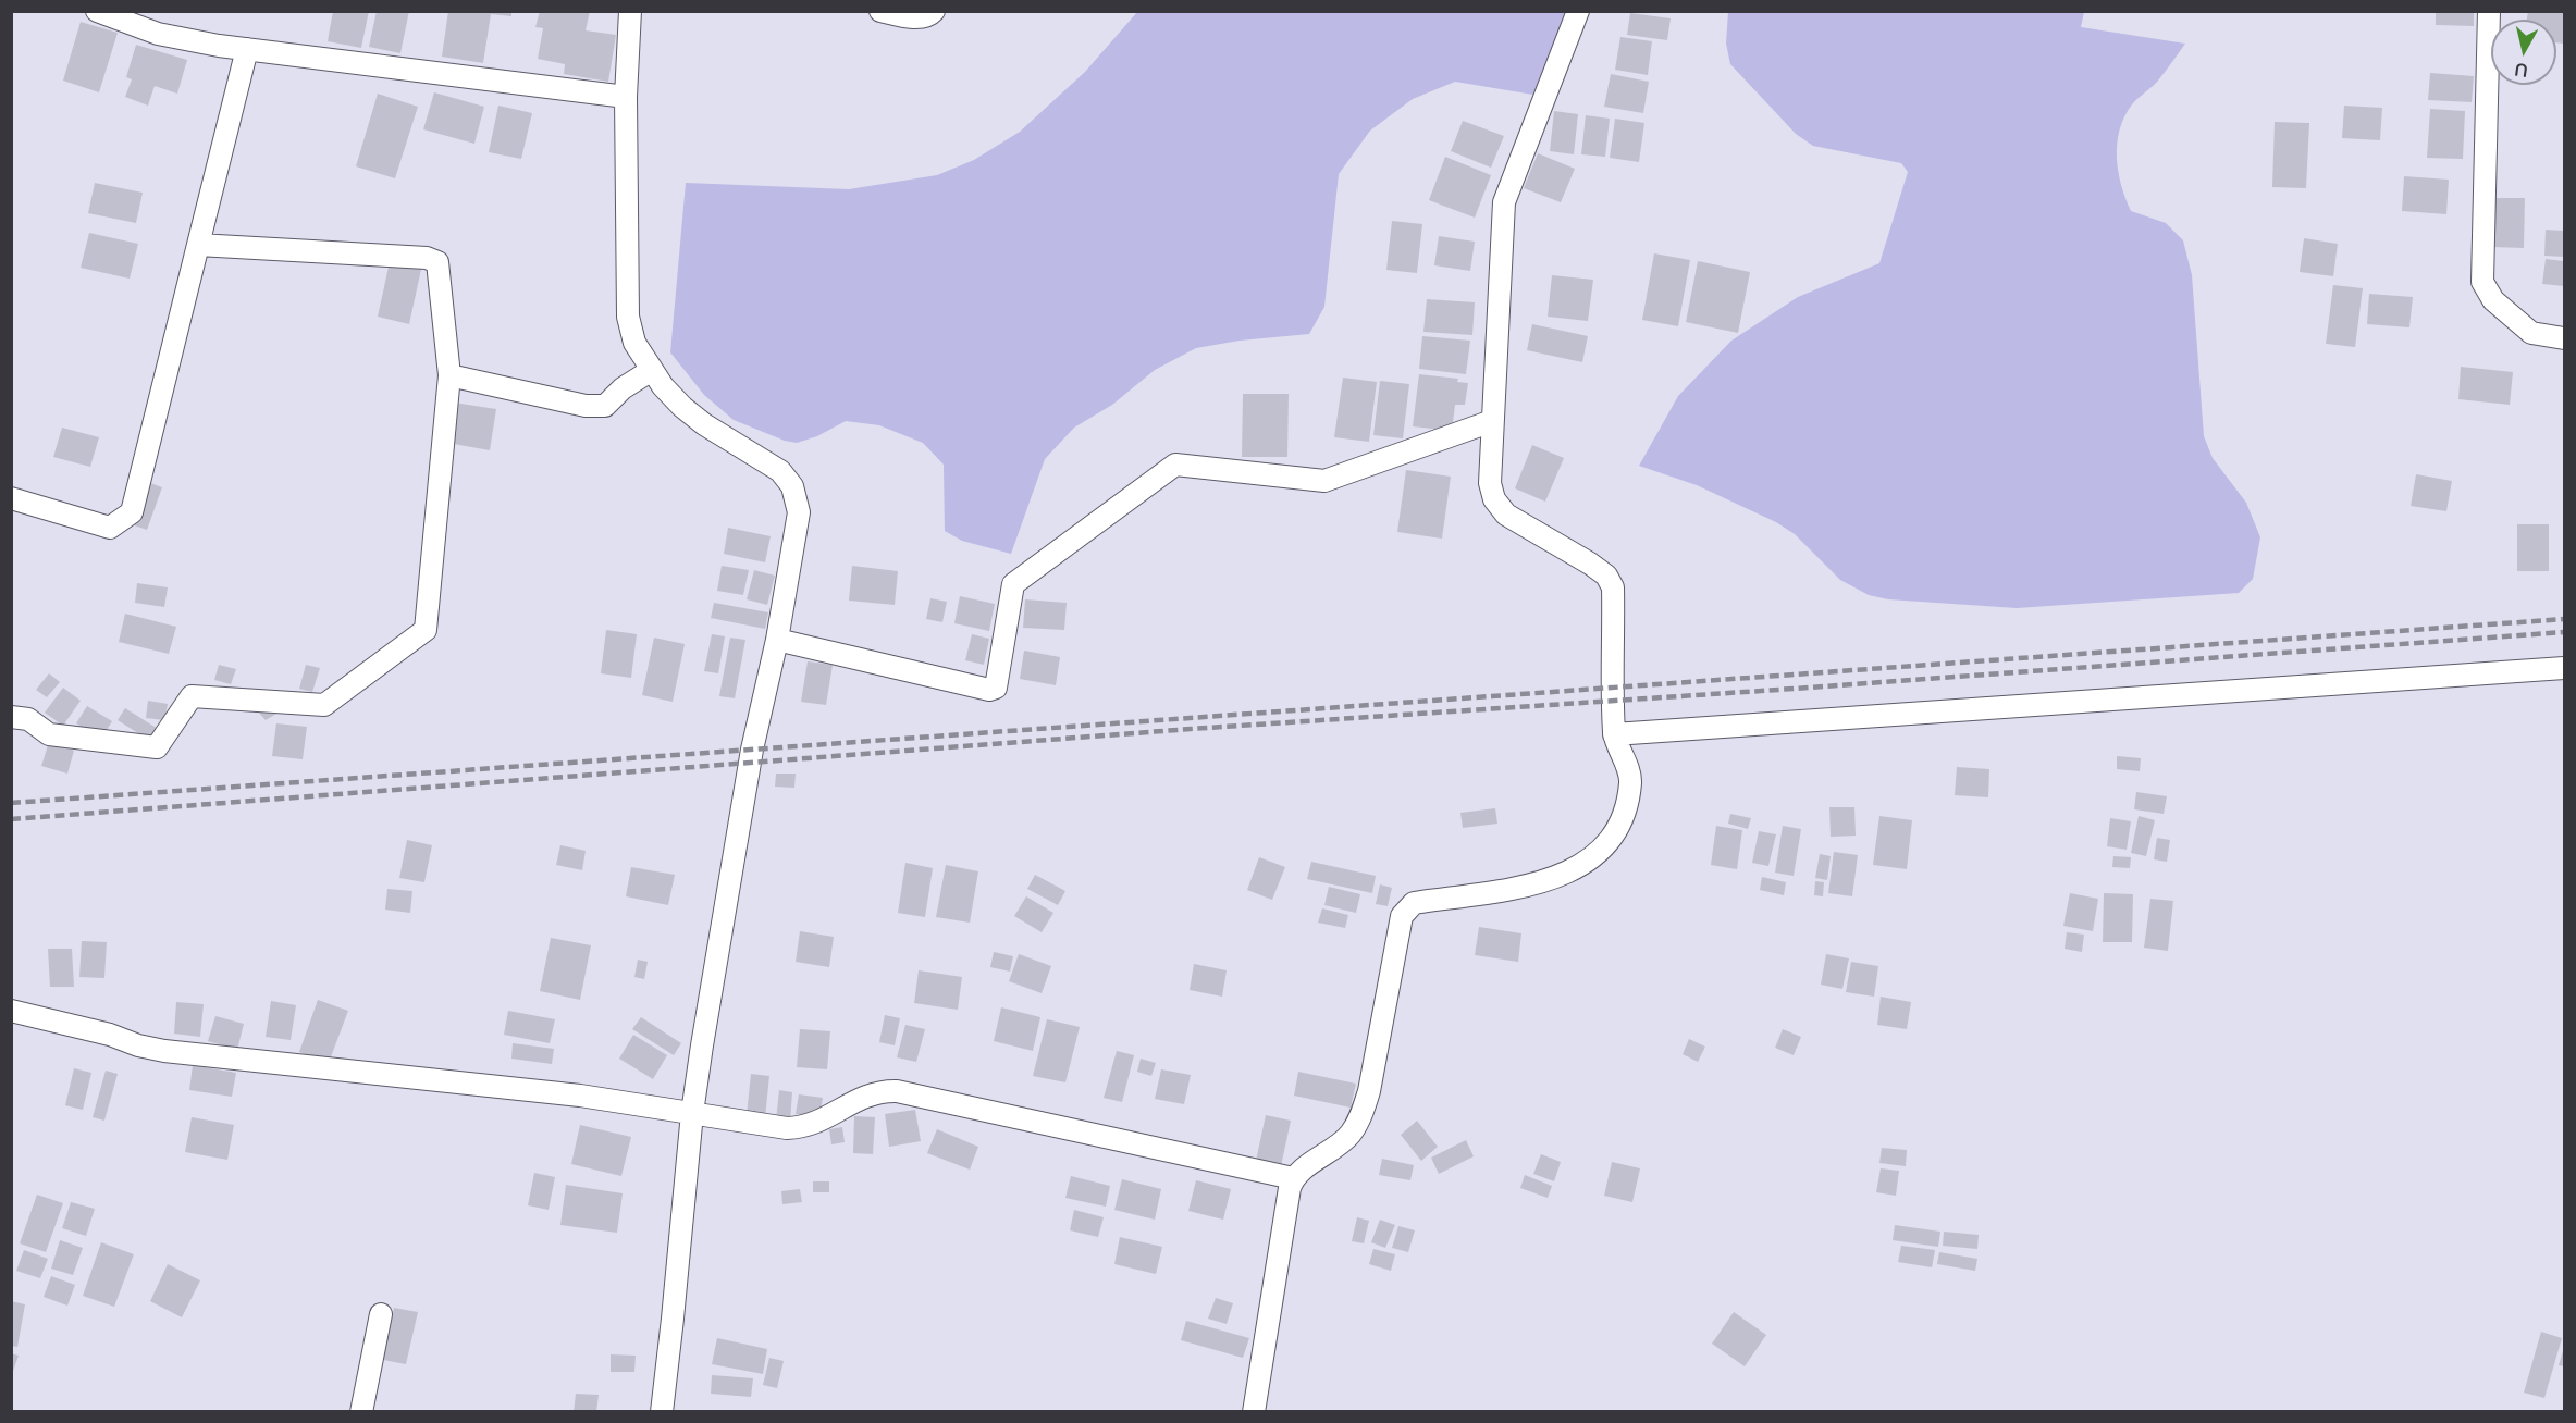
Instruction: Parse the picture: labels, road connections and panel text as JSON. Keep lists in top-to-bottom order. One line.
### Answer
{"north":"bottom"}
